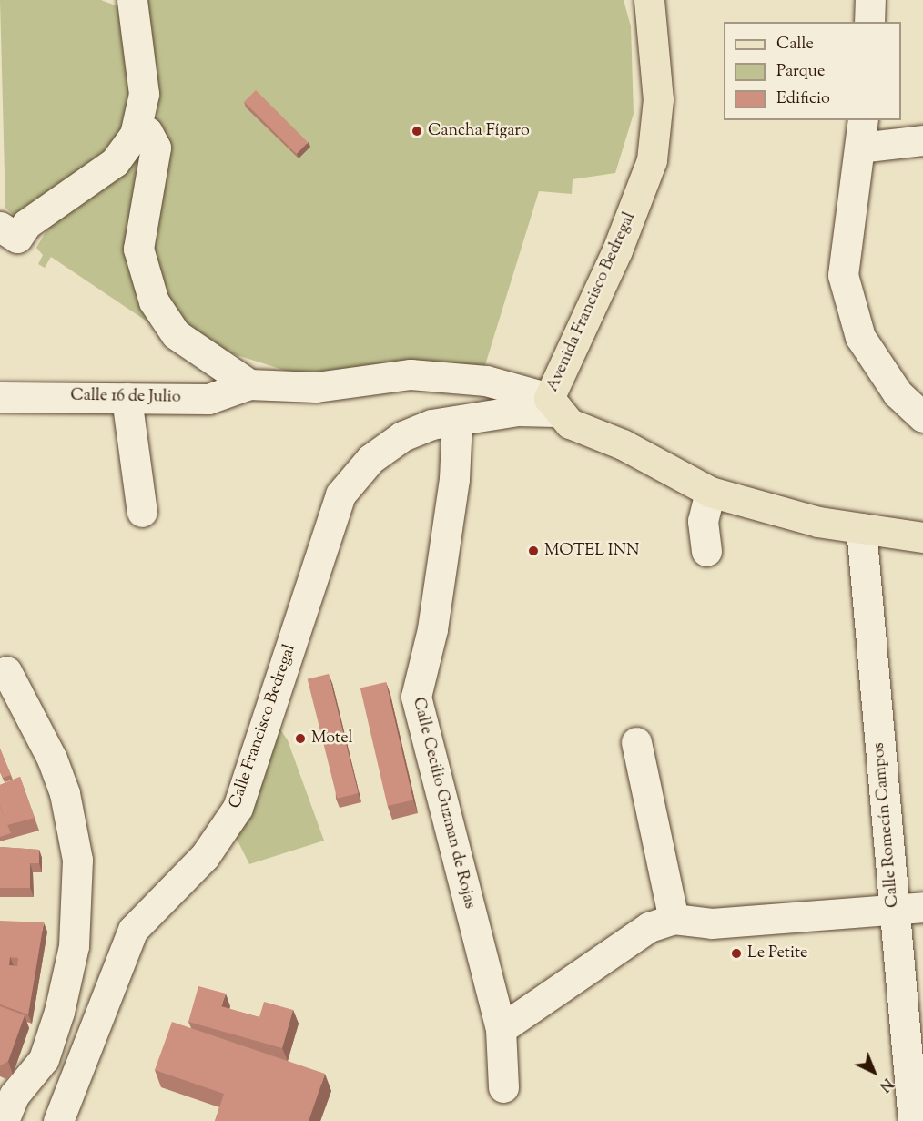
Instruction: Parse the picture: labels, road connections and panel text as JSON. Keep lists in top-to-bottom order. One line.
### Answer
{"streets":{"main road":["Avenida Francisco Bedregal"],"street":["Calle 16 de Julio","Calle Francisco Bedregal","Calle Cecilio Guzman de Rojas","Calle Romecín Campos"]},"crossings":[["Avenida Francisco Bedregal","Calle Francisco Bedregal"],["Avenida Francisco Bedregal","Calle Romecín Campos"],["Calle Francisco Bedregal","Calle Cecilio Guzman de Rojas"]],"places":["Cancha Fígaro","MOTEL INN","Motel","Le Petite"],"legend":["Calle","Parque","Edificio"],"north":"bottom right"}
